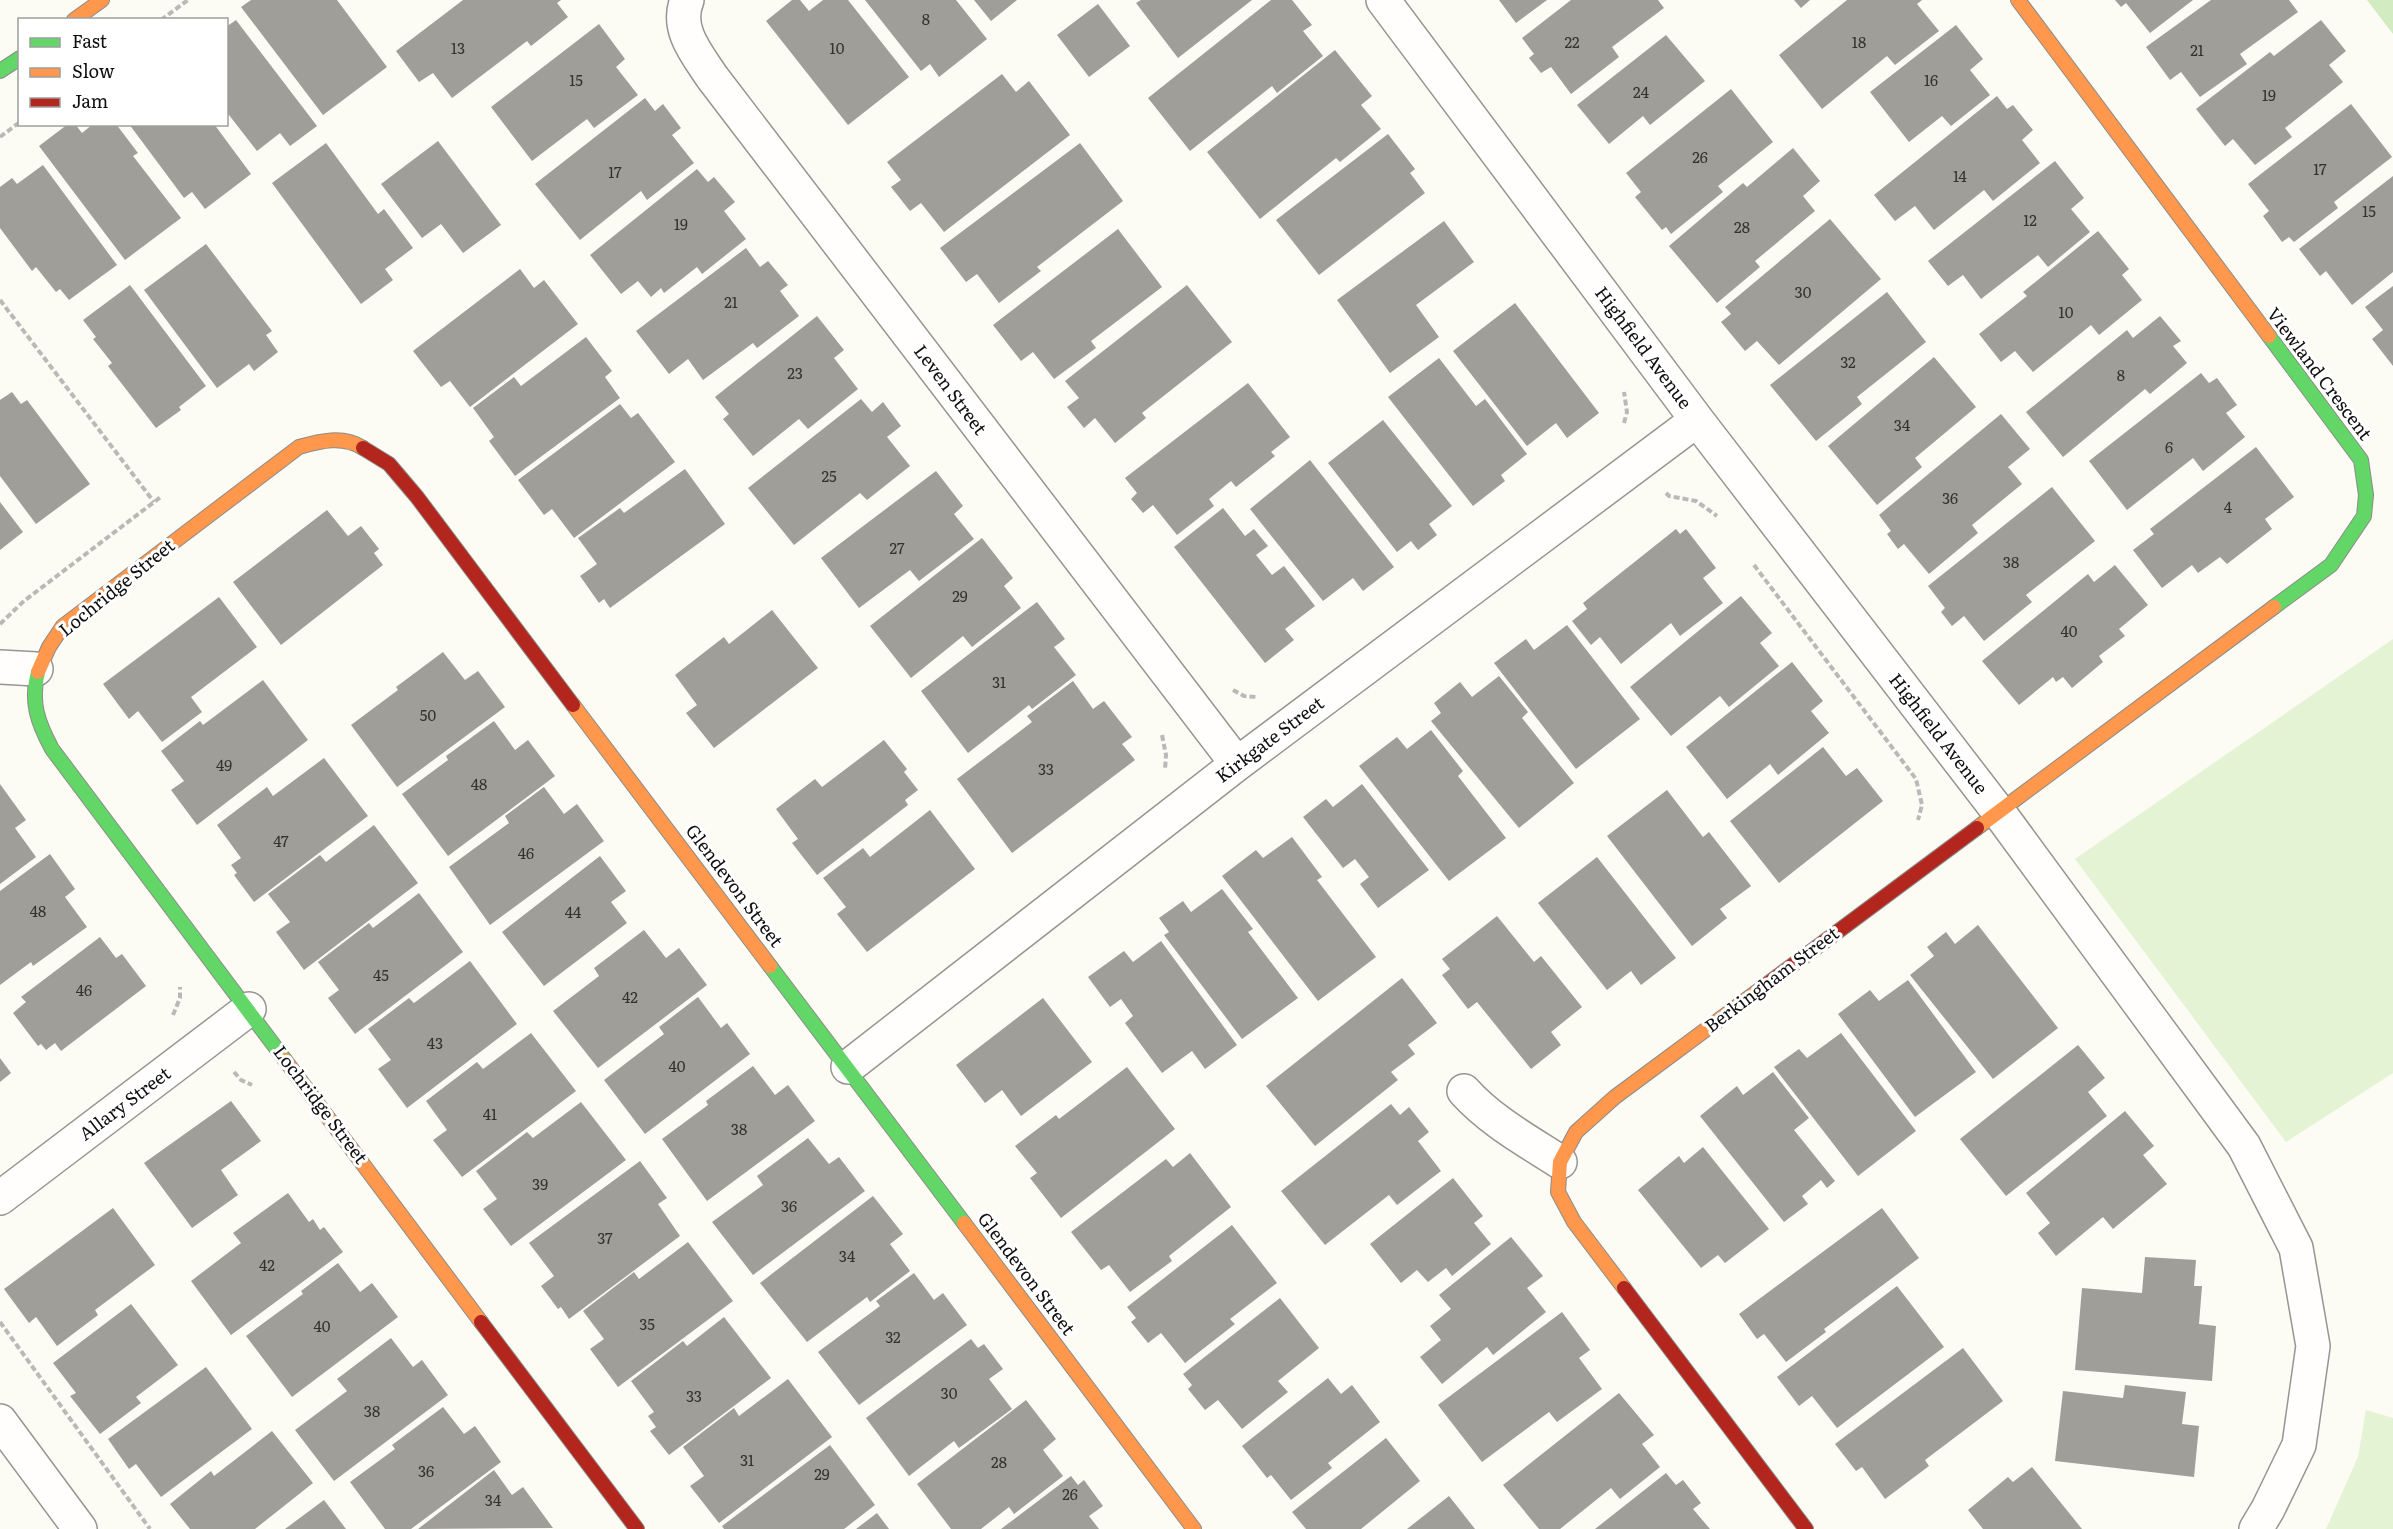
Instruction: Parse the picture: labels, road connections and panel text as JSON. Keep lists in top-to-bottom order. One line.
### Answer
{"streets":{"street":["Highfield Avenue","Viewland Crescent","Leven Street","Lochridge Street","Kirkgate Street","Glendevon Street","Berkingham Street","Allary Street"]},"crossings":[["Highfield Avenue","Viewland Crescent"],["Highfield Avenue","Kirkgate Street"],["Highfield Avenue","Berkingham Street"],["Viewland Crescent","Berkingham Street"],["Leven Street","Kirkgate Street"],["Lochridge Street","Glendevon Street"],["Lochridge Street","Allary Street"],["Kirkgate Street","Glendevon Street"]],"house_numbers":["8","22","18","13","10","21","15","16","24","19","26","17","17","14","15","12","19","28","30","21","10","32","23","8","34","6","25","36","4","27","38","29","40","31","50","49","33","48","47","46","48","44","45","46","42","43","40","41","38","39","36","37","34","42","35","40","32","30","33","38","31","28","36","29","26","34"],"legend":["Fast","Slow","Jam"]}
